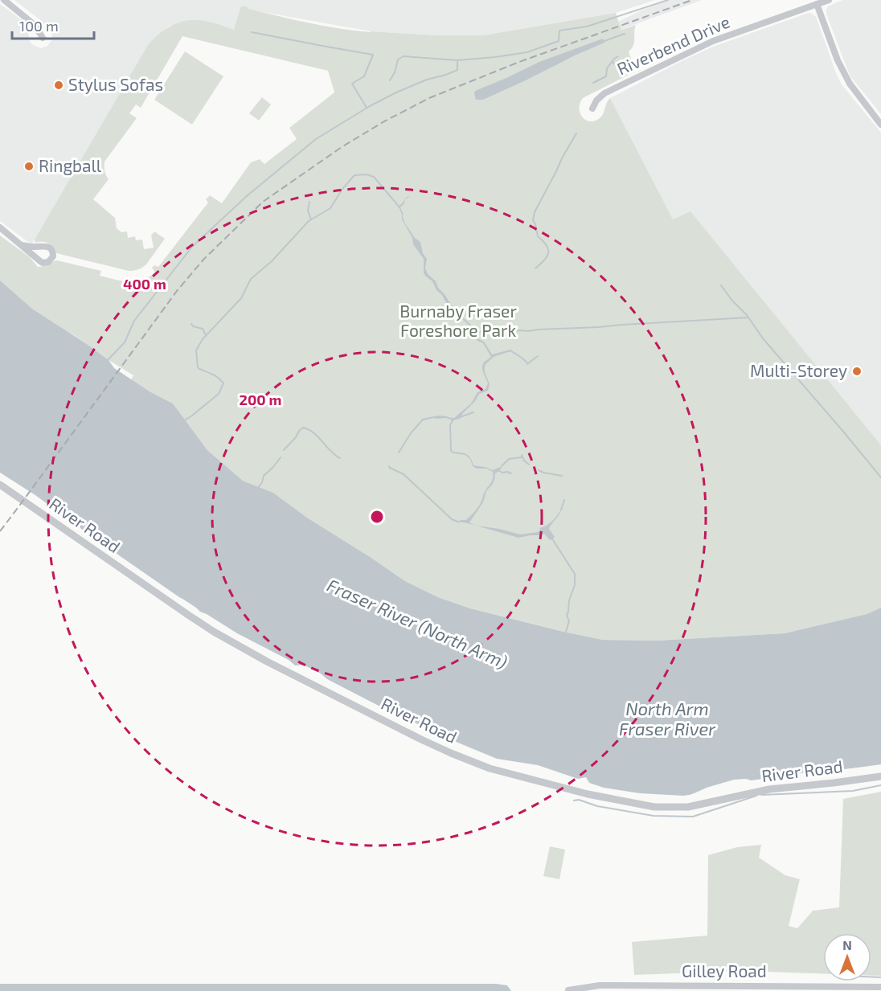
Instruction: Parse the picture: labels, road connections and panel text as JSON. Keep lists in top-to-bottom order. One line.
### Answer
{"streets":{"street":["Riverbend Drive","River Road","Gilley Road"]},"water":["Fraser River (North Arm)","North Arm Fraser River"],"parks":["Burnaby Fraser Foreshore Park"],"places":["Stylus Sofas","Ringball","Multi-Storey"],"scale_bar":"100 m","north":"top","rings":["400 m","200 m"]}
